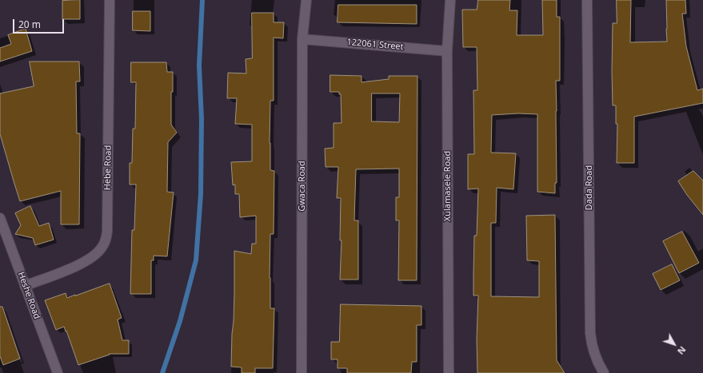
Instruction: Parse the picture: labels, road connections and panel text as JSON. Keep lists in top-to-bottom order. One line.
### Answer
{"streets":{"street":["122061 Street","Hebe Road","Gwaca Road","Xulamasele Road","Dada Road","Heshe Road"]},"crossings":[["122061 Street","Gwaca Road"],["122061 Street","Xulamasele Road"],["Hebe Road","Heshe Road"]],"scale_bar":"20 m","north":"bottom right"}
